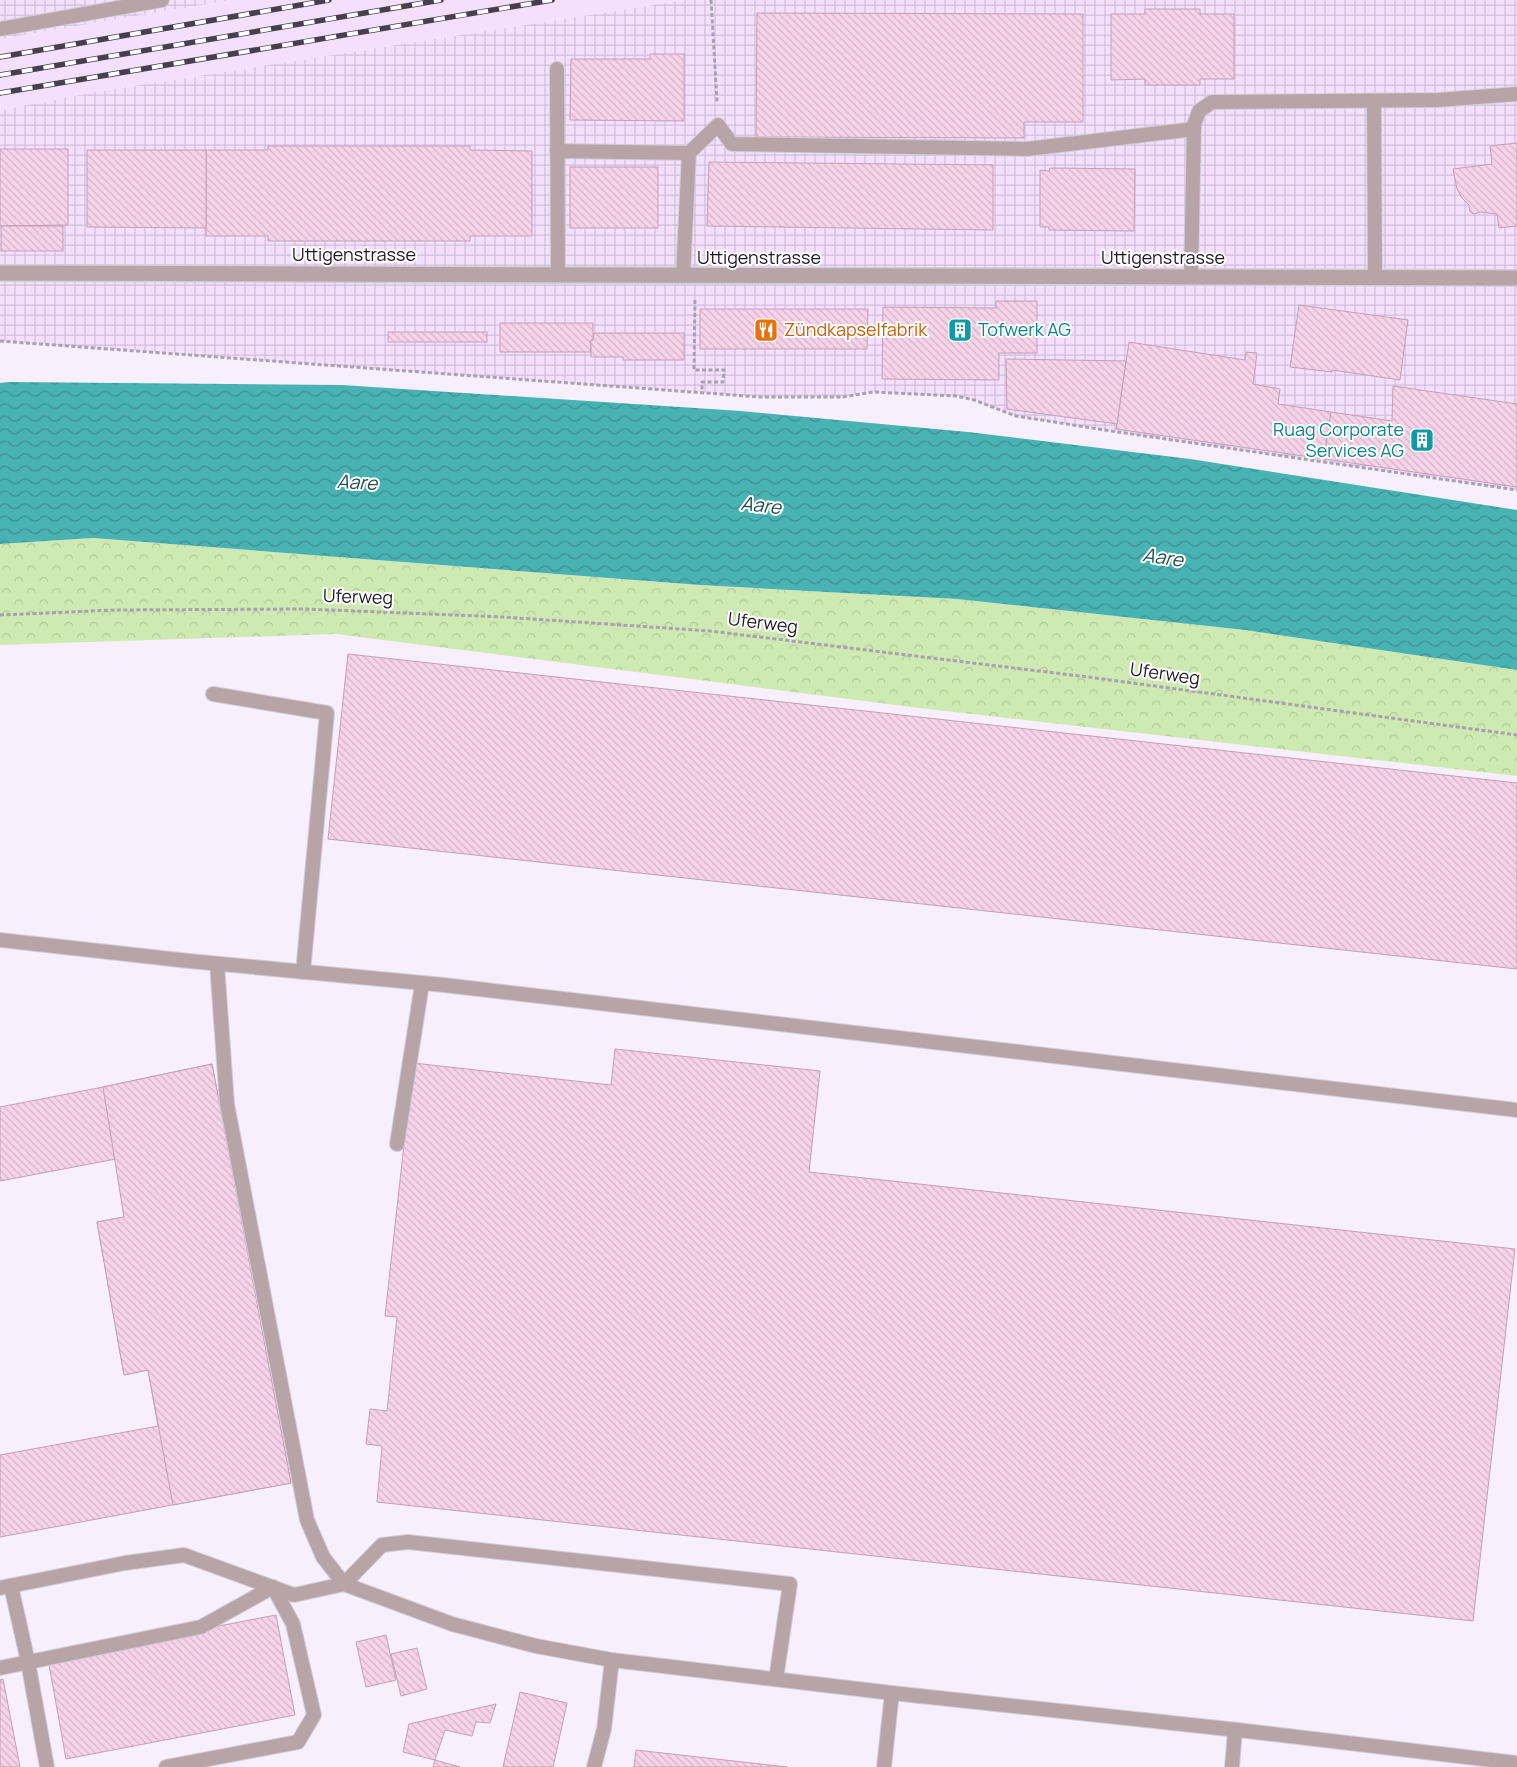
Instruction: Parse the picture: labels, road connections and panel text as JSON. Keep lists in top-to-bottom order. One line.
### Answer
{"streets":{"street":["Uttigenstrasse"],"path":["Uferweg"]},"water":["Aare"],"places":{"restaurant":["Zündkapselfabrik"],"building":["Tofwerk AG","Ruag Corporate Services AG"]}}
